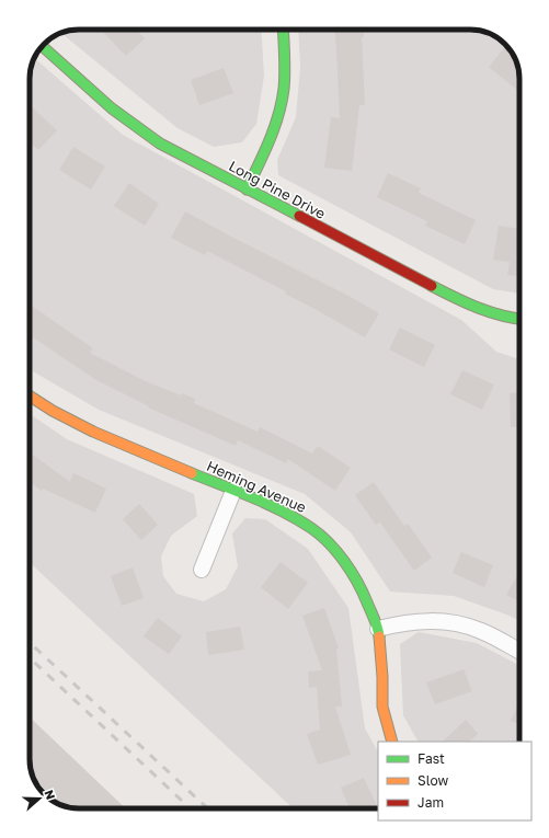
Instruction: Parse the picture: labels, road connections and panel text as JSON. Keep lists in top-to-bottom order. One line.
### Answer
{"streets":{"street":["Long Pine Drive","Heming Avenue"]},"legend":["Fast","Slow","Jam"],"north":"right"}
